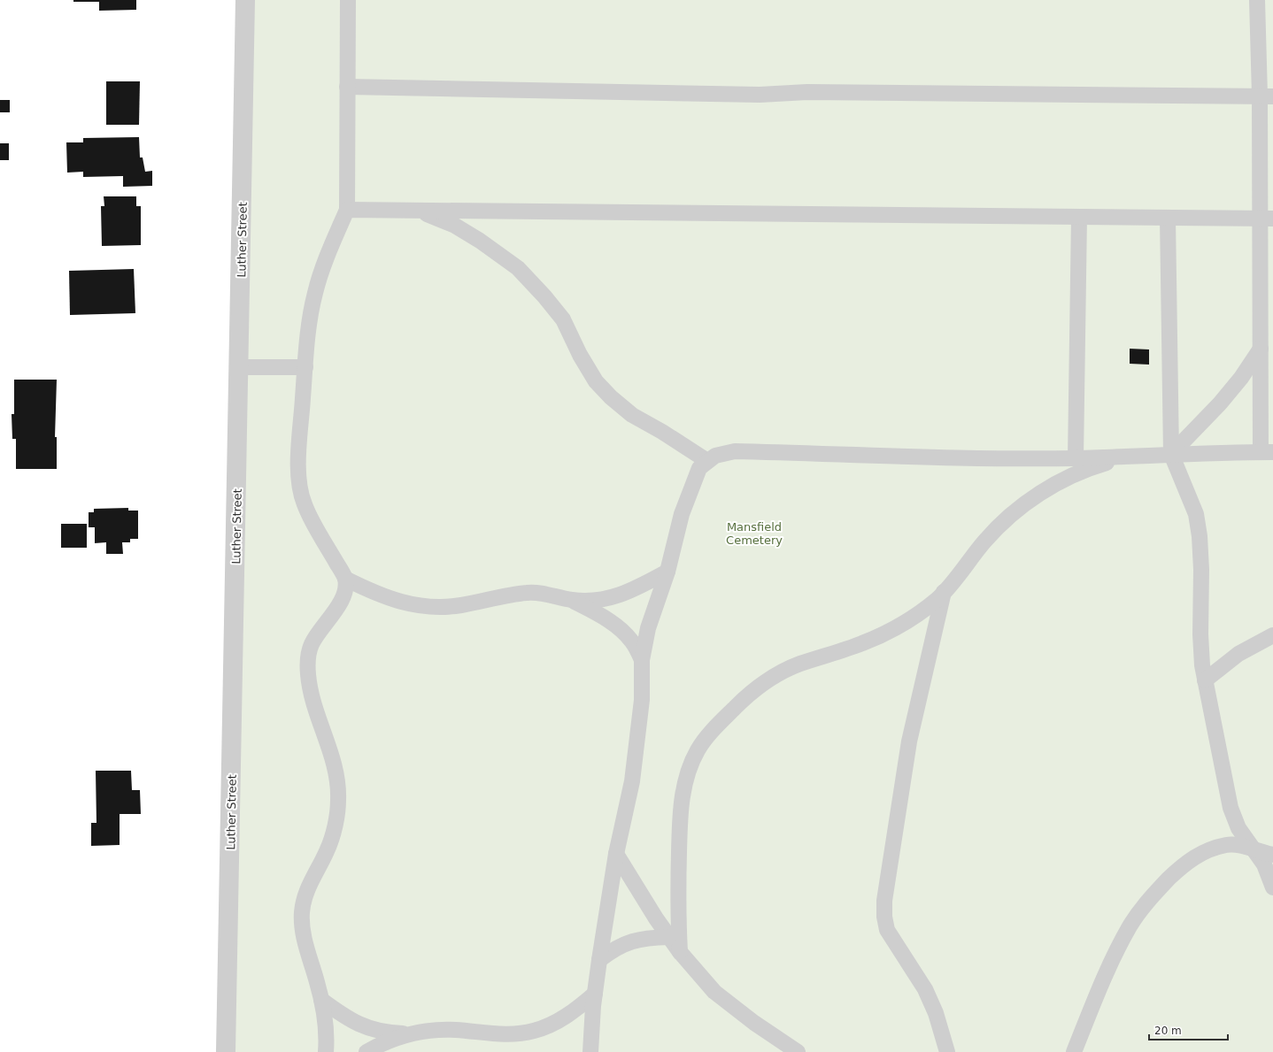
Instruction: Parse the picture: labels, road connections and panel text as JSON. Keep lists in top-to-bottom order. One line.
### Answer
{"streets":{"street":["Luther Street"]},"parks":["Mansfield Cemetery"],"scale_bar":"20 m"}
